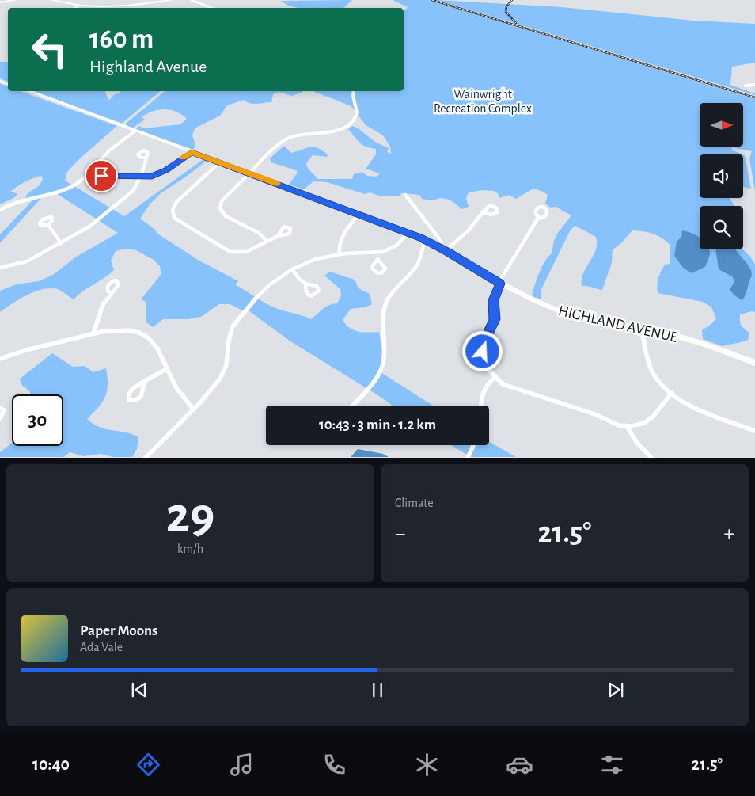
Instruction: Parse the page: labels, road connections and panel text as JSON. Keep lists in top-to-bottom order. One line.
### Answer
{"streets":{"street":["HIGHLAND AVENUE"]},"parks":["Wainwright Recreation Complex"],"north":"right","page":{"turn":["160 m","Highland Avenue"],"limit":"30","trip":"10:43 · 3 min · 1.2 km","tile":[["29","km/h"],"Climate"],"heat":["−","21.5°","+"],"song":["Paper Moons","Ada Vale"],"tabs":["10:40","21.5°"]}}
